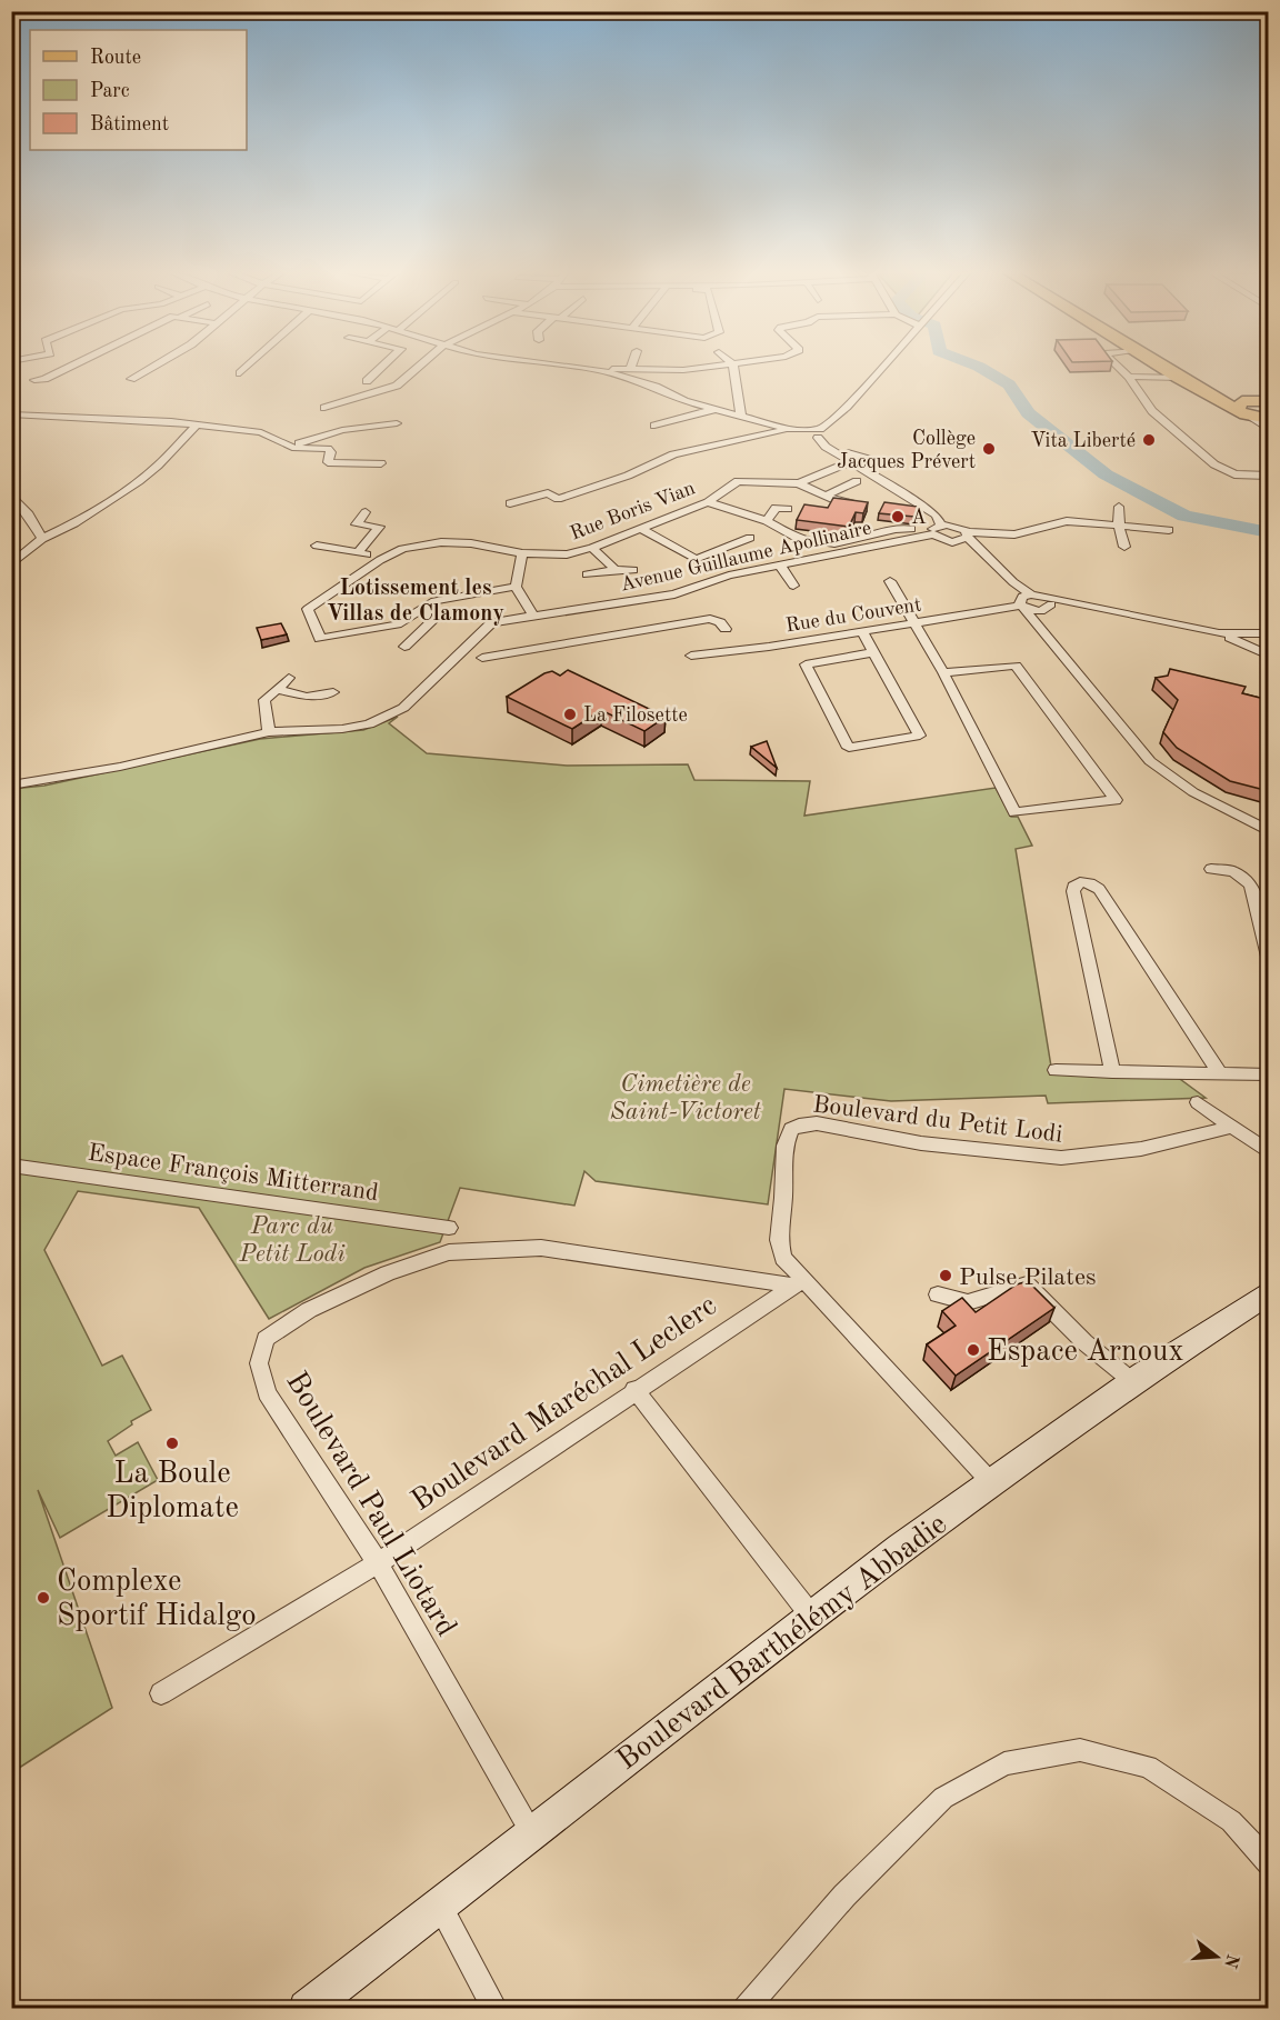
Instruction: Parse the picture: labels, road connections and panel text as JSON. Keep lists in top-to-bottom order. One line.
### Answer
{"streets":{"street":["Rue Boris Vian","Avenue Guillaume Apollinaire","Rue du Couvent","Boulevard du Petit Lodi","Espace François Mitterrand","Boulevard Maréchal Leclerc","Boulevard Paul Liotard","Boulevard Barthélémy Abbadie"]},"crossings":[["Boulevard du Petit Lodi","Boulevard Maréchal Leclerc"],["Boulevard du Petit Lodi","Boulevard Paul Liotard"],["Boulevard Maréchal Leclerc","Boulevard Paul Liotard"],["Boulevard Paul Liotard","Boulevard Barthélémy Abbadie"]],"districts":["Lotissement les Villas de Clamony"],"parks":["Cimetière de Saint-Victoret","Parc du Petit Lodi"],"places":["Vita Liberté","Collège Jacques Prévert","A","La Filosette","Pulse Pilates","Espace Arnoux","La Boule Diplomate","Complexe Sportif Hidalgo"],"legend":["Route","Parc","Bâtiment"],"north":"right"}
